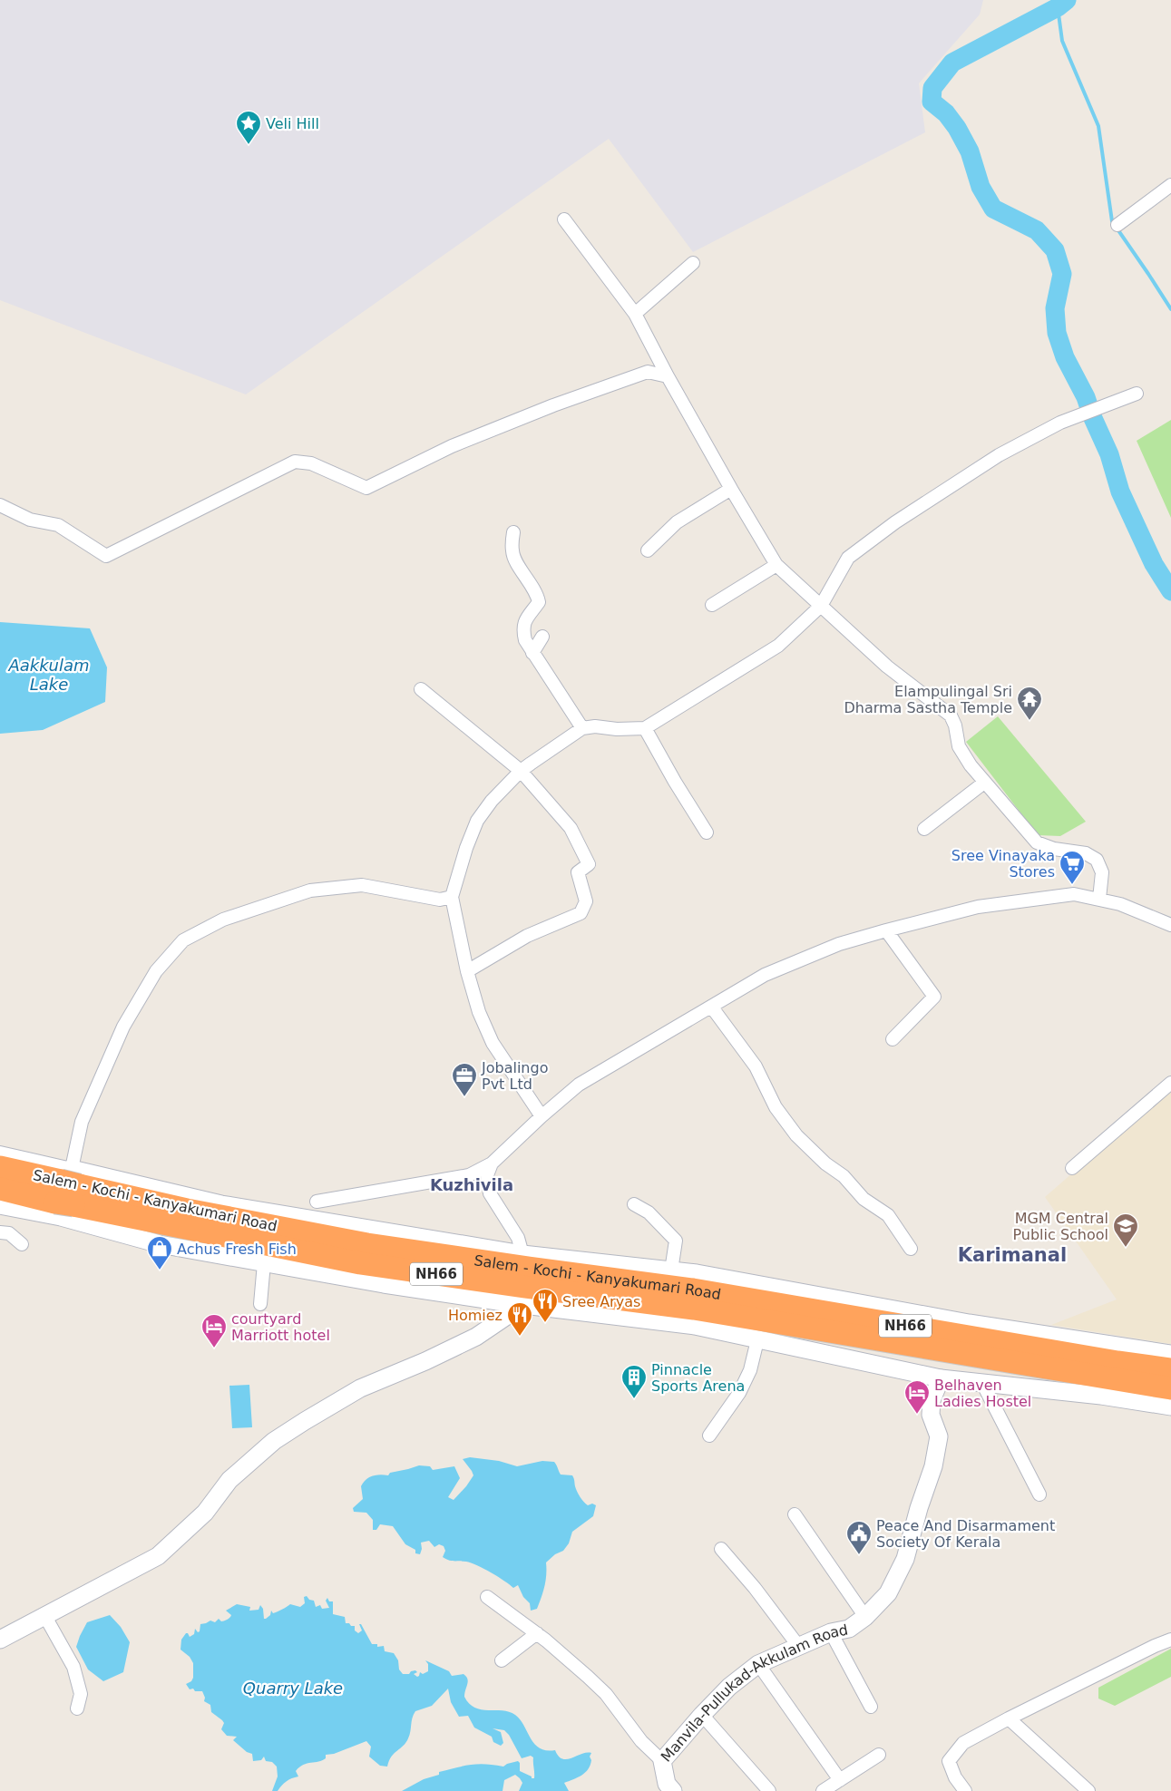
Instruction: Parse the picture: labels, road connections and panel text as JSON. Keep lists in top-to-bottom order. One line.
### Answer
{"streets":{"highway":["Salem - Kochi - Kanyakumari Road","NH66"],"street":["Manvila-Pullukad-Akkulam Road"]},"districts":["Kuzhivila","Karimanal"],"water":["Aakkulam Lake","Quarry Lake"],"places":{"place":["Veli Hill"],"temple":["Elampulingal Sri Dharma Sastha Temple"],"supermarket":["Sree Vinayaka Stores"],"office":["Jobalingo Pvt Ltd"],"school or university":["MGM Central Public School"],"shop":["Achus Fresh Fish"],"restaurant":["Sree Aryas","Homiez"],"hotel":["courtyard Marriott hotel","Belhaven Ladies Hostel"],"building":["Pinnacle Sports Arena"],"public building":["Peace And Disarmament Society Of Kerala"]}}
